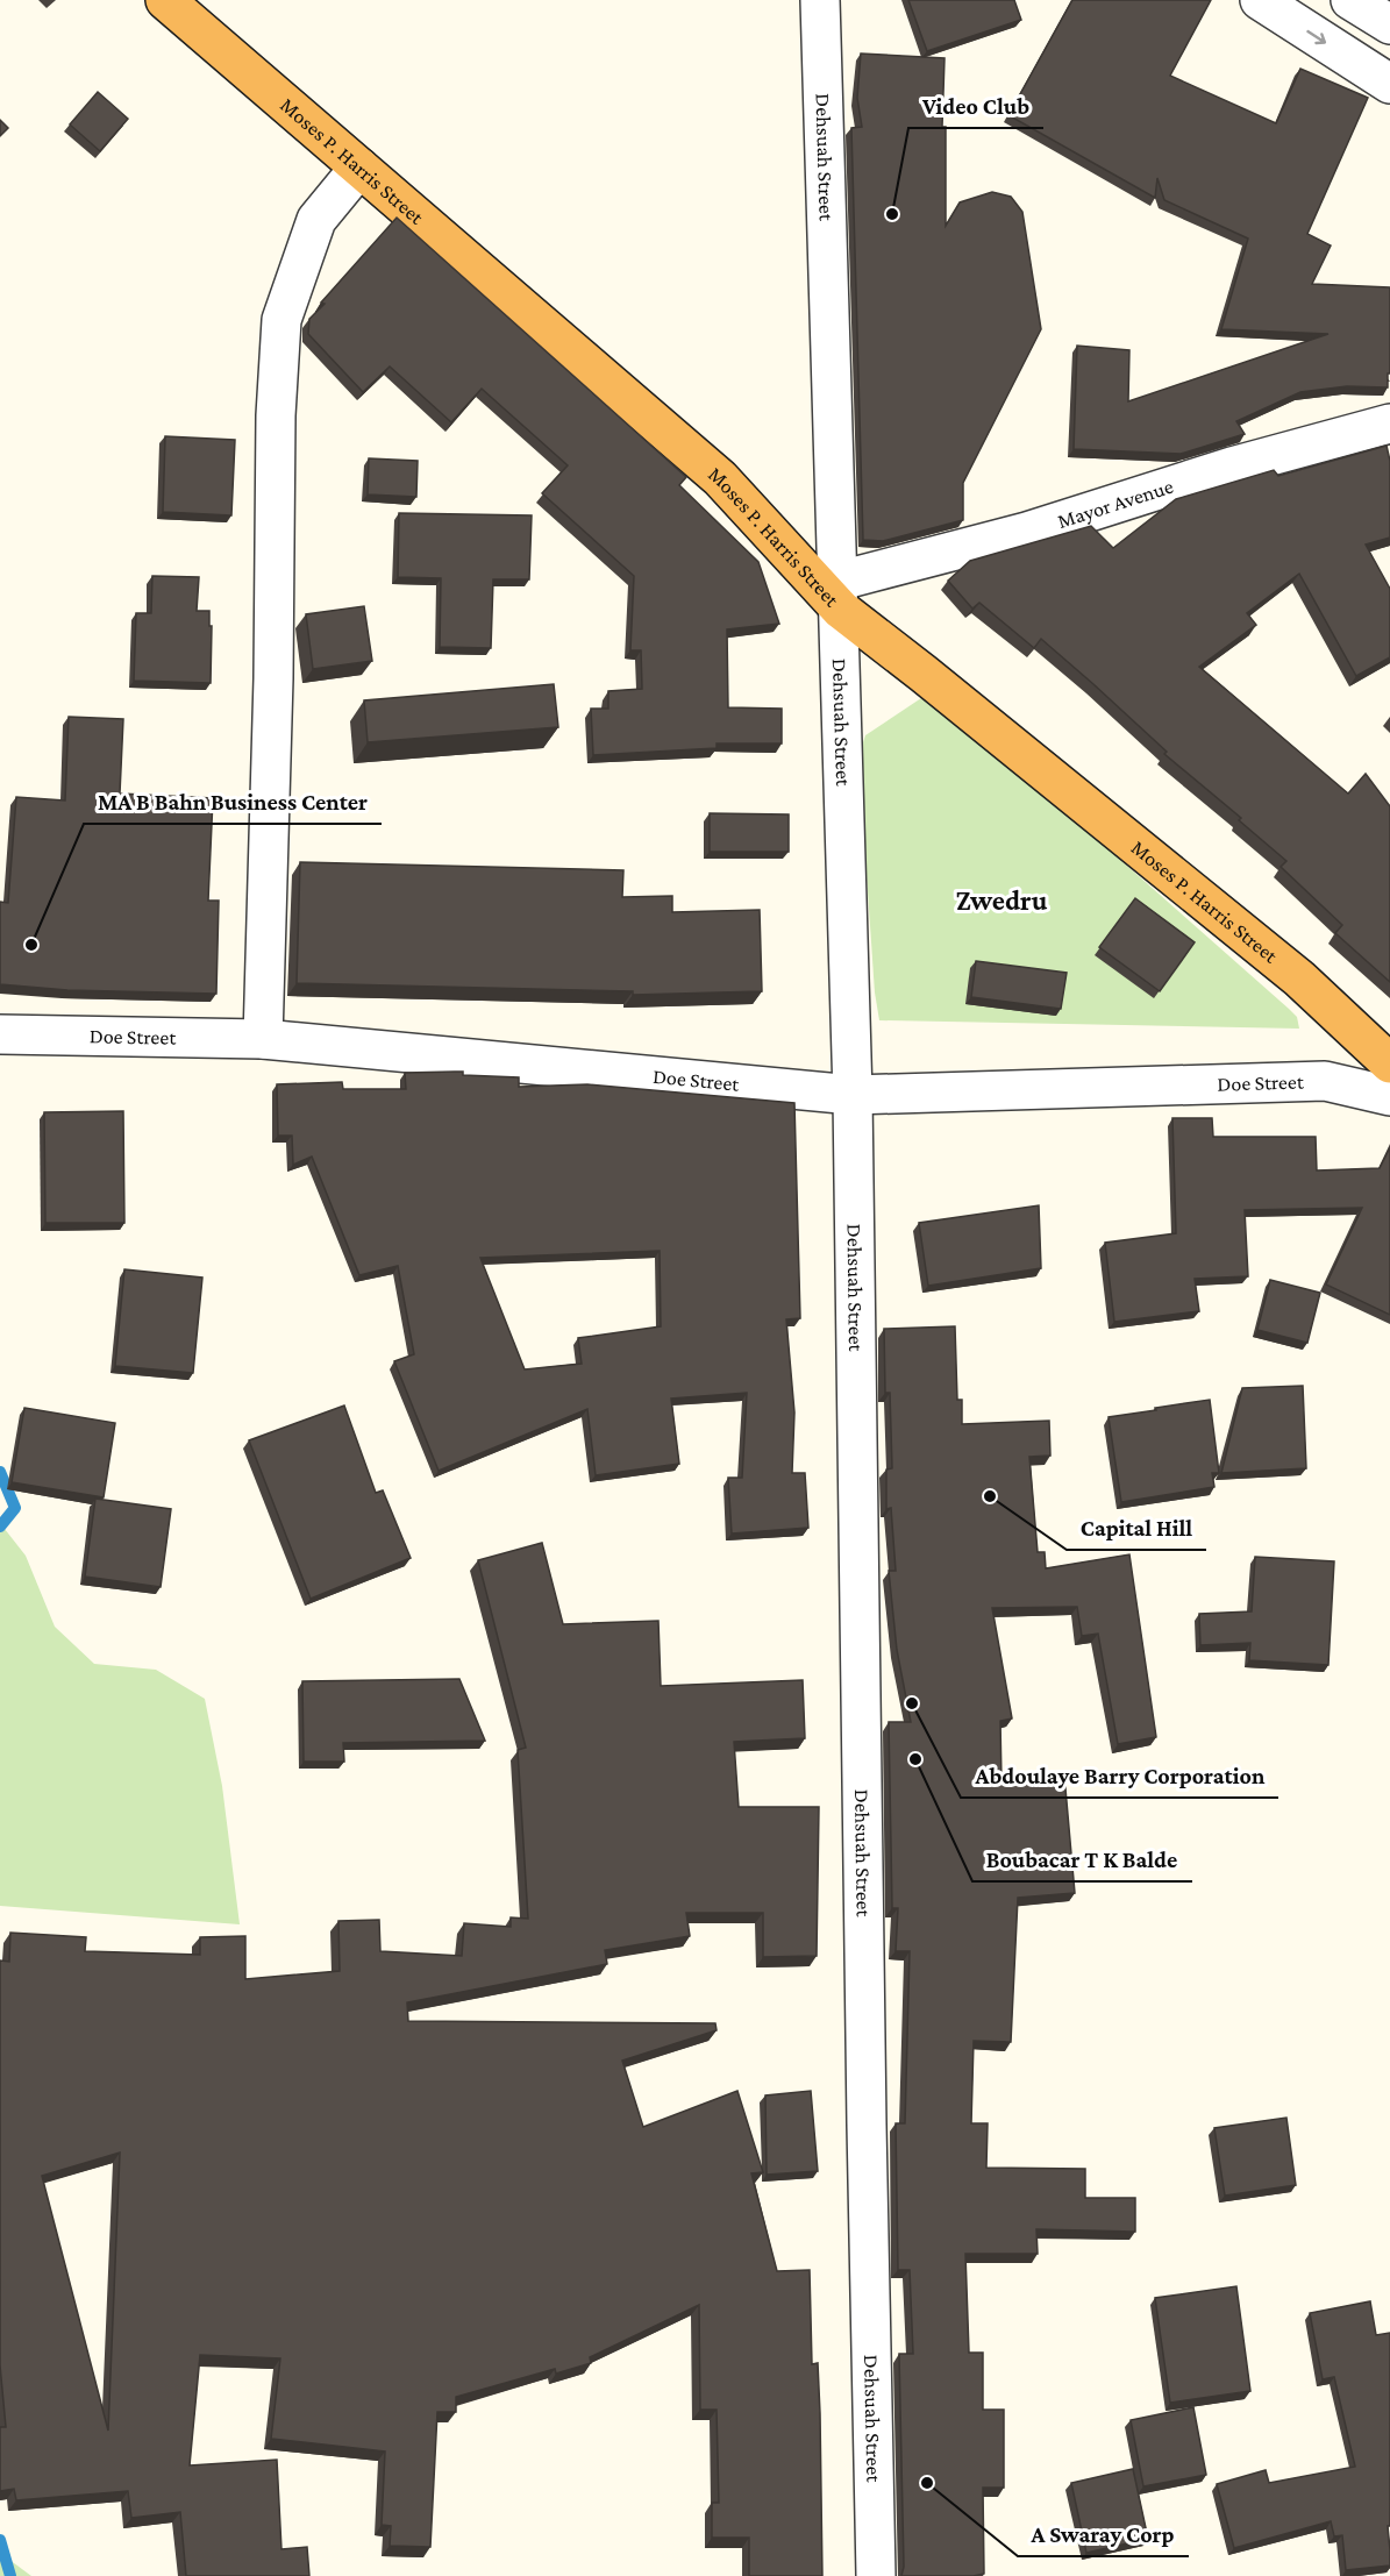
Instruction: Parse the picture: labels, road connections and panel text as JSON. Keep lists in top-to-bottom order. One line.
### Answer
{"streets":{"highway":["Moses P. Harris Street"],"street":["Dehsuah Street","Mayor Avenue","Doe Street"]},"crossings":[["Dehsuah Street","Moses P. Harris Street"],["Dehsuah Street","Mayor Avenue"],["Dehsuah Street","Doe Street"],["Moses P. Harris Street","Mayor Avenue"]],"districts":["Zwedru"],"places":["Video Club","MA B Bahn Business Center","Capital Hill","Abdoulaye Barry Corporation","Boubacar T K Balde","A Swaray Corp"]}
